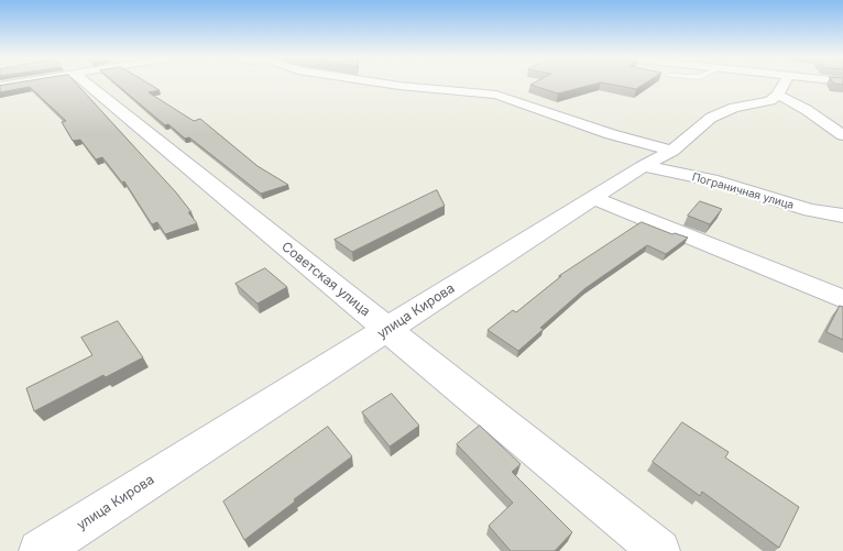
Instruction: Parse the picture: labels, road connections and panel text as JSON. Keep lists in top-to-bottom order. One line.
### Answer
{"streets":{"street":["Пограничная улица","Советская улица","улица Кирова"]},"crossings":[["Пограничная улица","улица Кирова"],["Советская улица","улица Кирова"]]}
